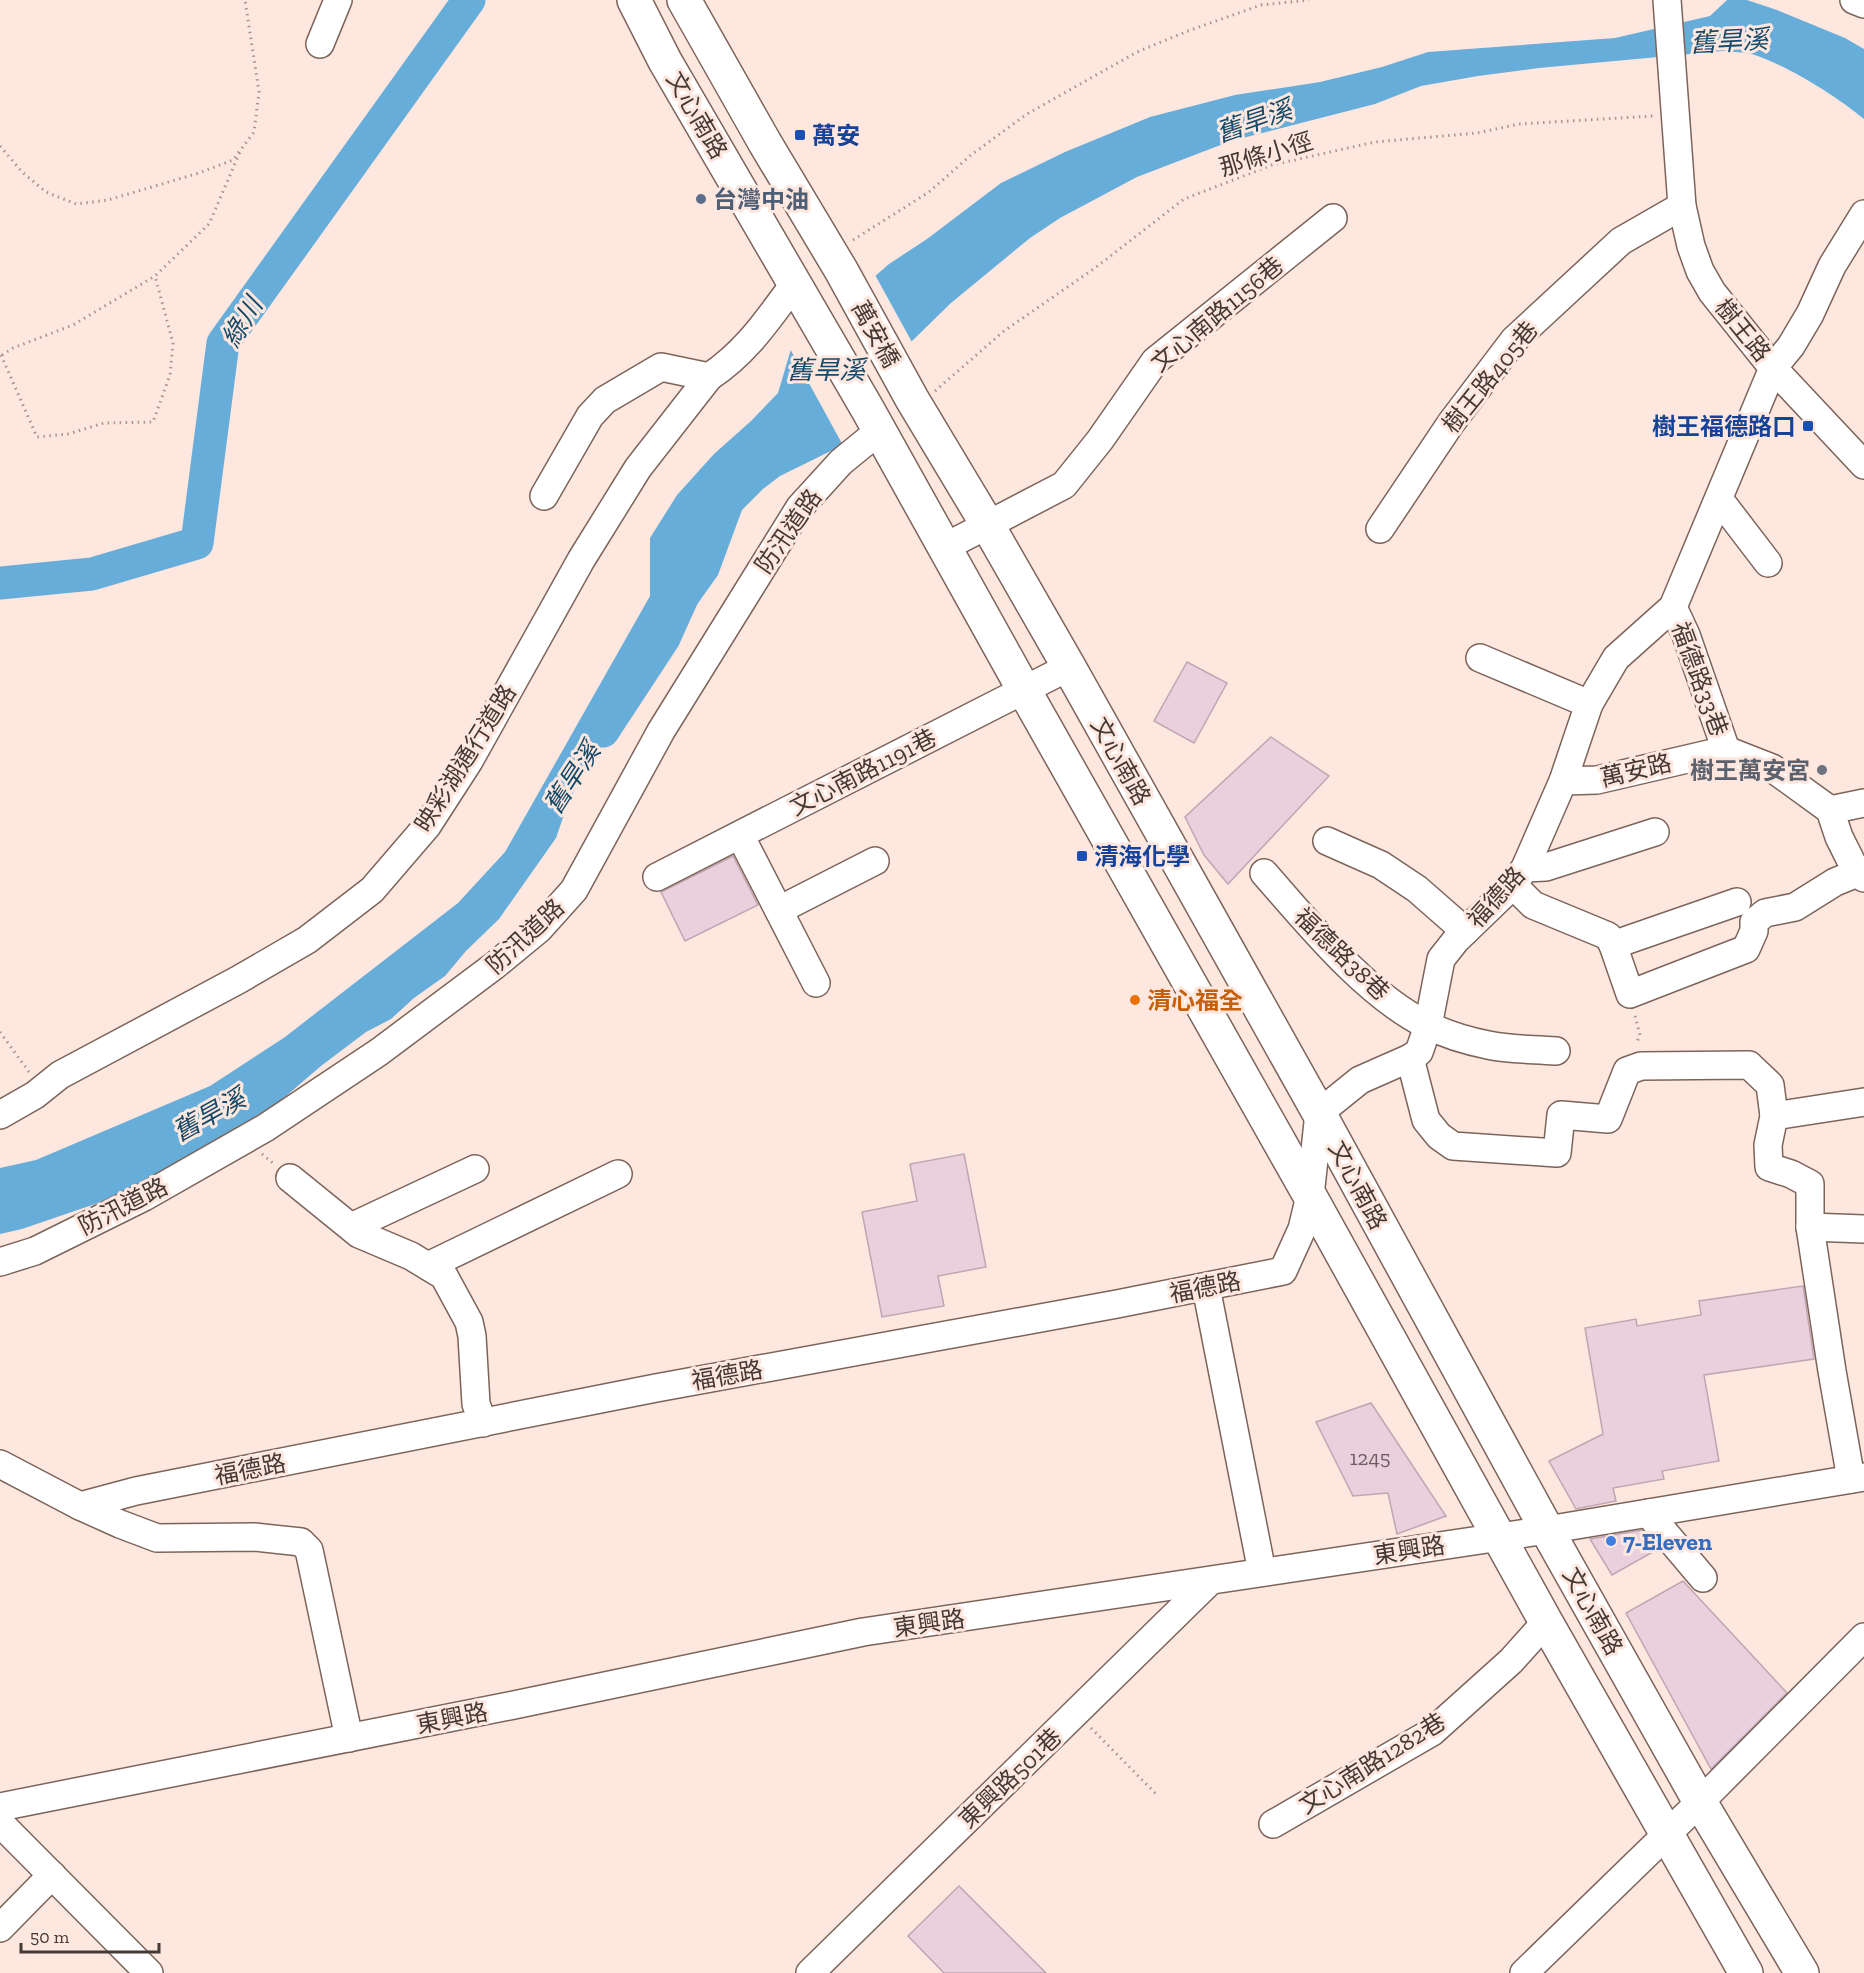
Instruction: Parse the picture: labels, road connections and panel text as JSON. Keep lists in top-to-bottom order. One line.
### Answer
{"streets":{"main road":["文心南路","萬安橋"],"street":["文心南路1156巷","樹王路","樹王路405巷","防汛道路","福德路33巷","映彩湖通行道路","萬安路","文心南路1191巷","福德路","福德路38巷","東興路","文心南路1282巷","東興路501巷"],"path":["那條小徑"]},"crossings":[["文心南路","那條小徑"],["文心南路","文心南路1156巷"],["文心南路","萬安橋"],["文心南路","防汛道路"],["文心南路","映彩湖通行道路"],["文心南路","文心南路1191巷"],["文心南路","福德路"],["文心南路","東興路"],["文心南路","文心南路1282巷"],["那條小徑","樹王路"],["那條小徑","萬安橋"],["樹王路","樹王路405巷"],["樹王路","福德路"],["萬安橋","防汛道路"],["萬安橋","映彩湖通行道路"],["福德路33巷","萬安路"],["福德路33巷","福德路"],["萬安路","福德路"],["福德路","福德路38巷"],["東興路","東興路501巷"]],"water":["舊旱溪","綠川"],"places":{"transit":["萬安","樹王福德路口","清海化學"],"other":["台灣中油","樹王萬安宮","清心福全","7-Eleven"]},"house_numbers":["1245"],"scale_bar":"50 m"}
